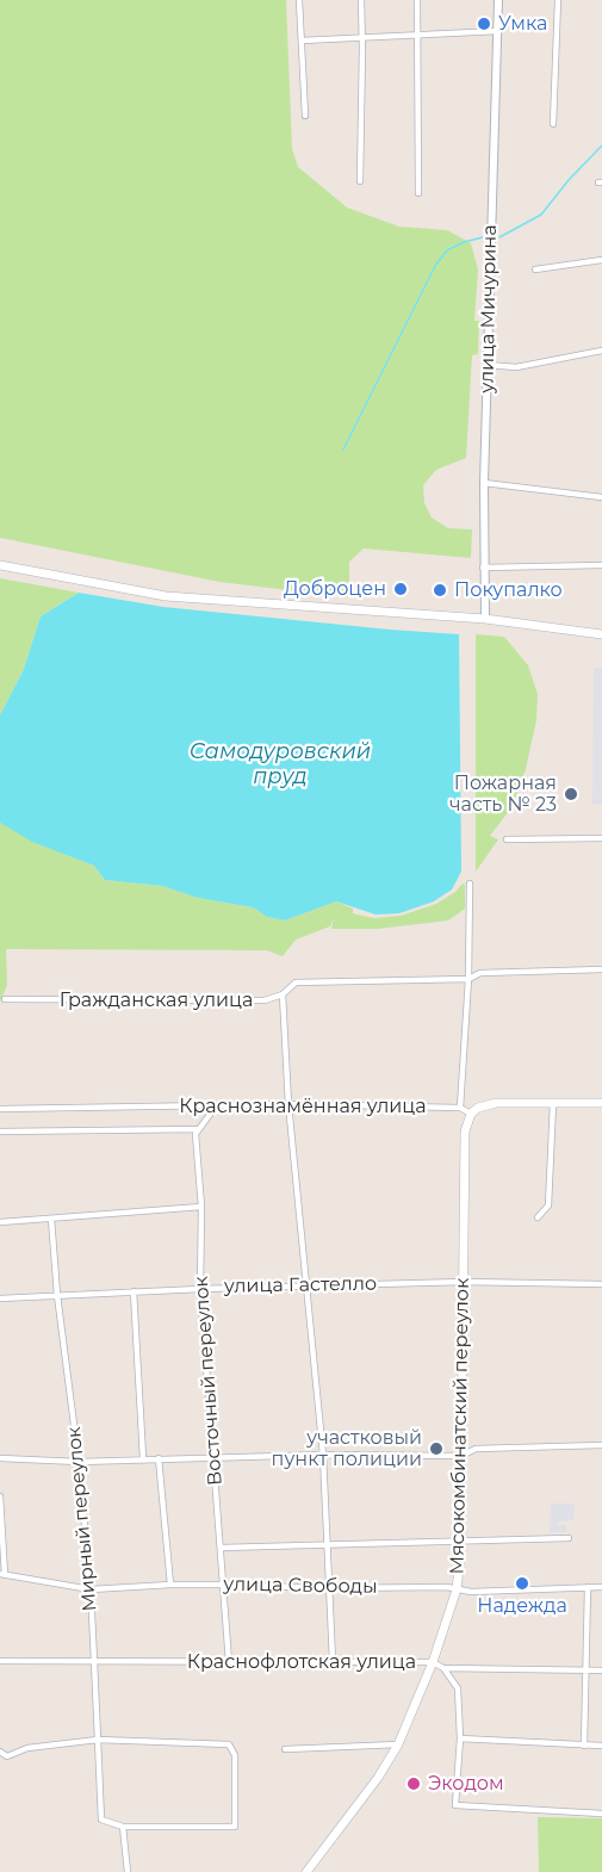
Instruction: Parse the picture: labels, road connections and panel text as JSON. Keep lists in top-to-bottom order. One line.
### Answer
{"streets":{"main road":["Мясокомбинатский переулок"],"street":["улица Мичурина","Гражданская улица","Краснознамённая улица","улица Гастелло","Восточный переулок","Мирный переулок","улица Свободы","Краснофлотская улица"]},"crossings":[["Краснознамённая улица","Восточный переулок"],["Краснознамённая улица","Мясокомбинатский переулок"],["улица Гастелло","Восточный переулок"],["улица Гастелло","Мясокомбинатский переулок"],["улица Гастелло","Мирный переулок"],["Восточный переулок","улица Свободы"],["Восточный переулок","Краснофлотская улица"],["Мясокомбинатский переулок","улица Свободы"],["Мясокомбинатский переулок","Краснофлотская улица"],["Мирный переулок","улица Свободы"],["Мирный переулок","Краснофлотская улица"]],"water":["Самодуровский пруд"],"places":["Умка","Доброцен","Покупалко","Пожарная часть № 23","участковый пункт полиции","Надежда","Экодом"]}
